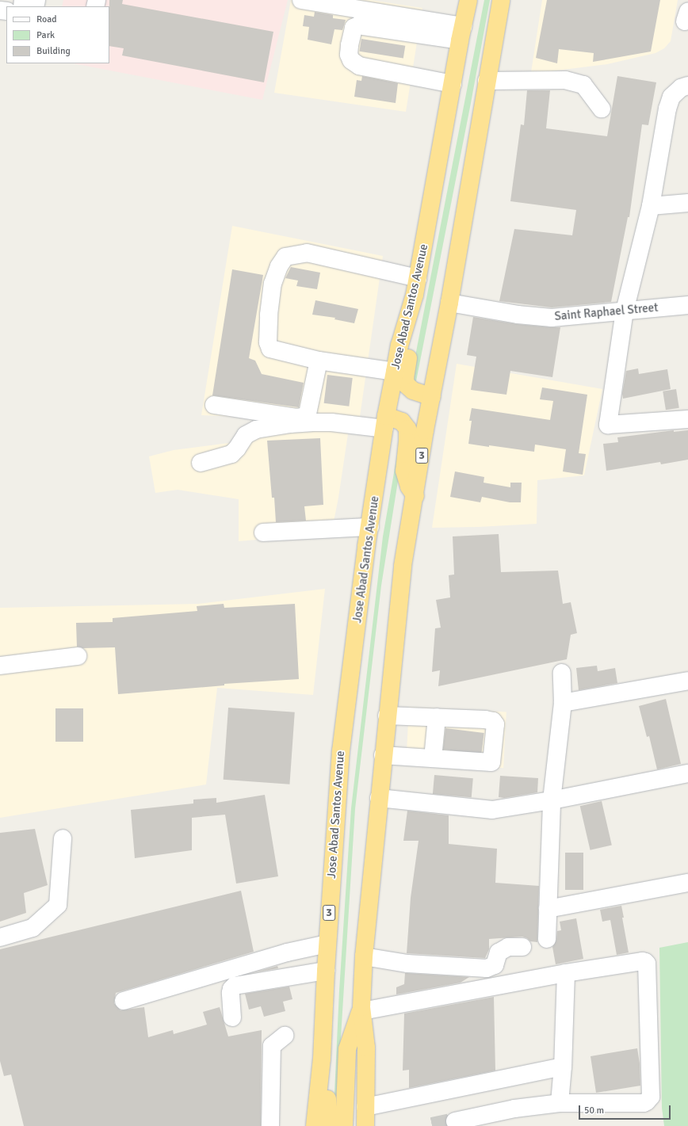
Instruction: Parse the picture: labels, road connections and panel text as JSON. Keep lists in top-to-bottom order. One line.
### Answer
{"streets":{"highway":["Jose Abad Santos Avenue","3"],"street":["Saint Raphael Street"]},"crossings":[["Jose Abad Santos Avenue","3"],["Saint Raphael Street","3"]],"legend":["Road","Park","Building"],"scale_bar":"50 m"}
